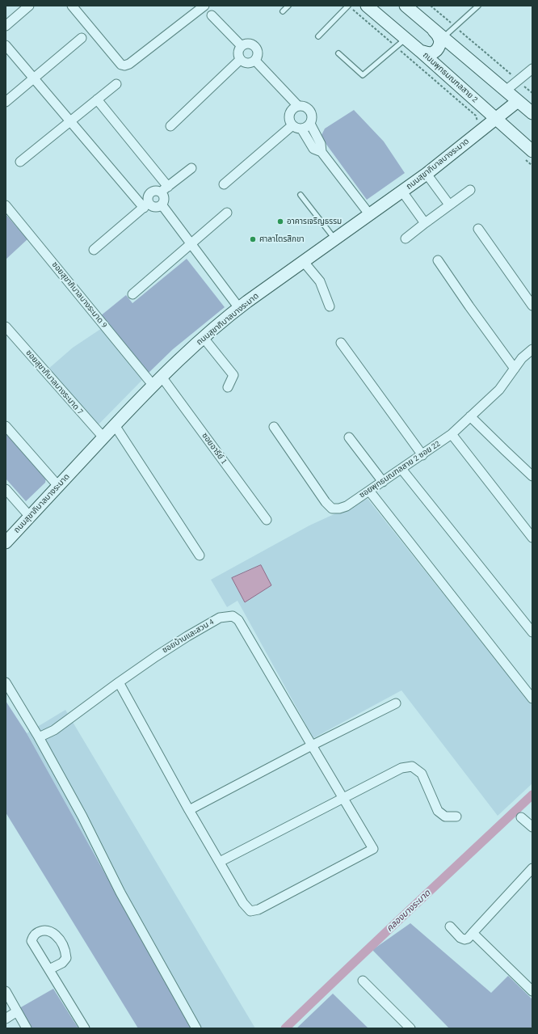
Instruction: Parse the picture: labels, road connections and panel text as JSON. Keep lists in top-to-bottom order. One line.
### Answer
{"streets":{"street":["ถนนพุทธมณฑลสาย 2","ถนนสุขาภิบาลบางระมาด","ซอยสุขาภิบาลบางระมาด 9","ซอยสุขาภิบาลบางระมาด 7","ซอยอารีย์ 1","ซอยพุทธมณฑลสาย 2 ซอย 22","ซอยบ้านและสวน 4"]},"crossings":[["ถนนพุทธมณฑลสาย 2","ถนนสุขาภิบาลบางระมาด"],["ถนนสุขาภิบาลบางระมาด","ซอยสุขาภิบาลบางระมาด 9"],["ถนนสุขาภิบาลบางระมาด","ซอยสุขาภิบาลบางระมาด 7"],["ถนนสุขาภิบาลบางระมาด","ซอยอารีย์ 1"],["ซอยสุขาภิบาลบางระมาด 9","ซอยอารีย์ 1"]],"water":["คลองบางระมาด"],"places":["อาคารเจริญธรรม","ศาลาไตรสิกขา"]}
